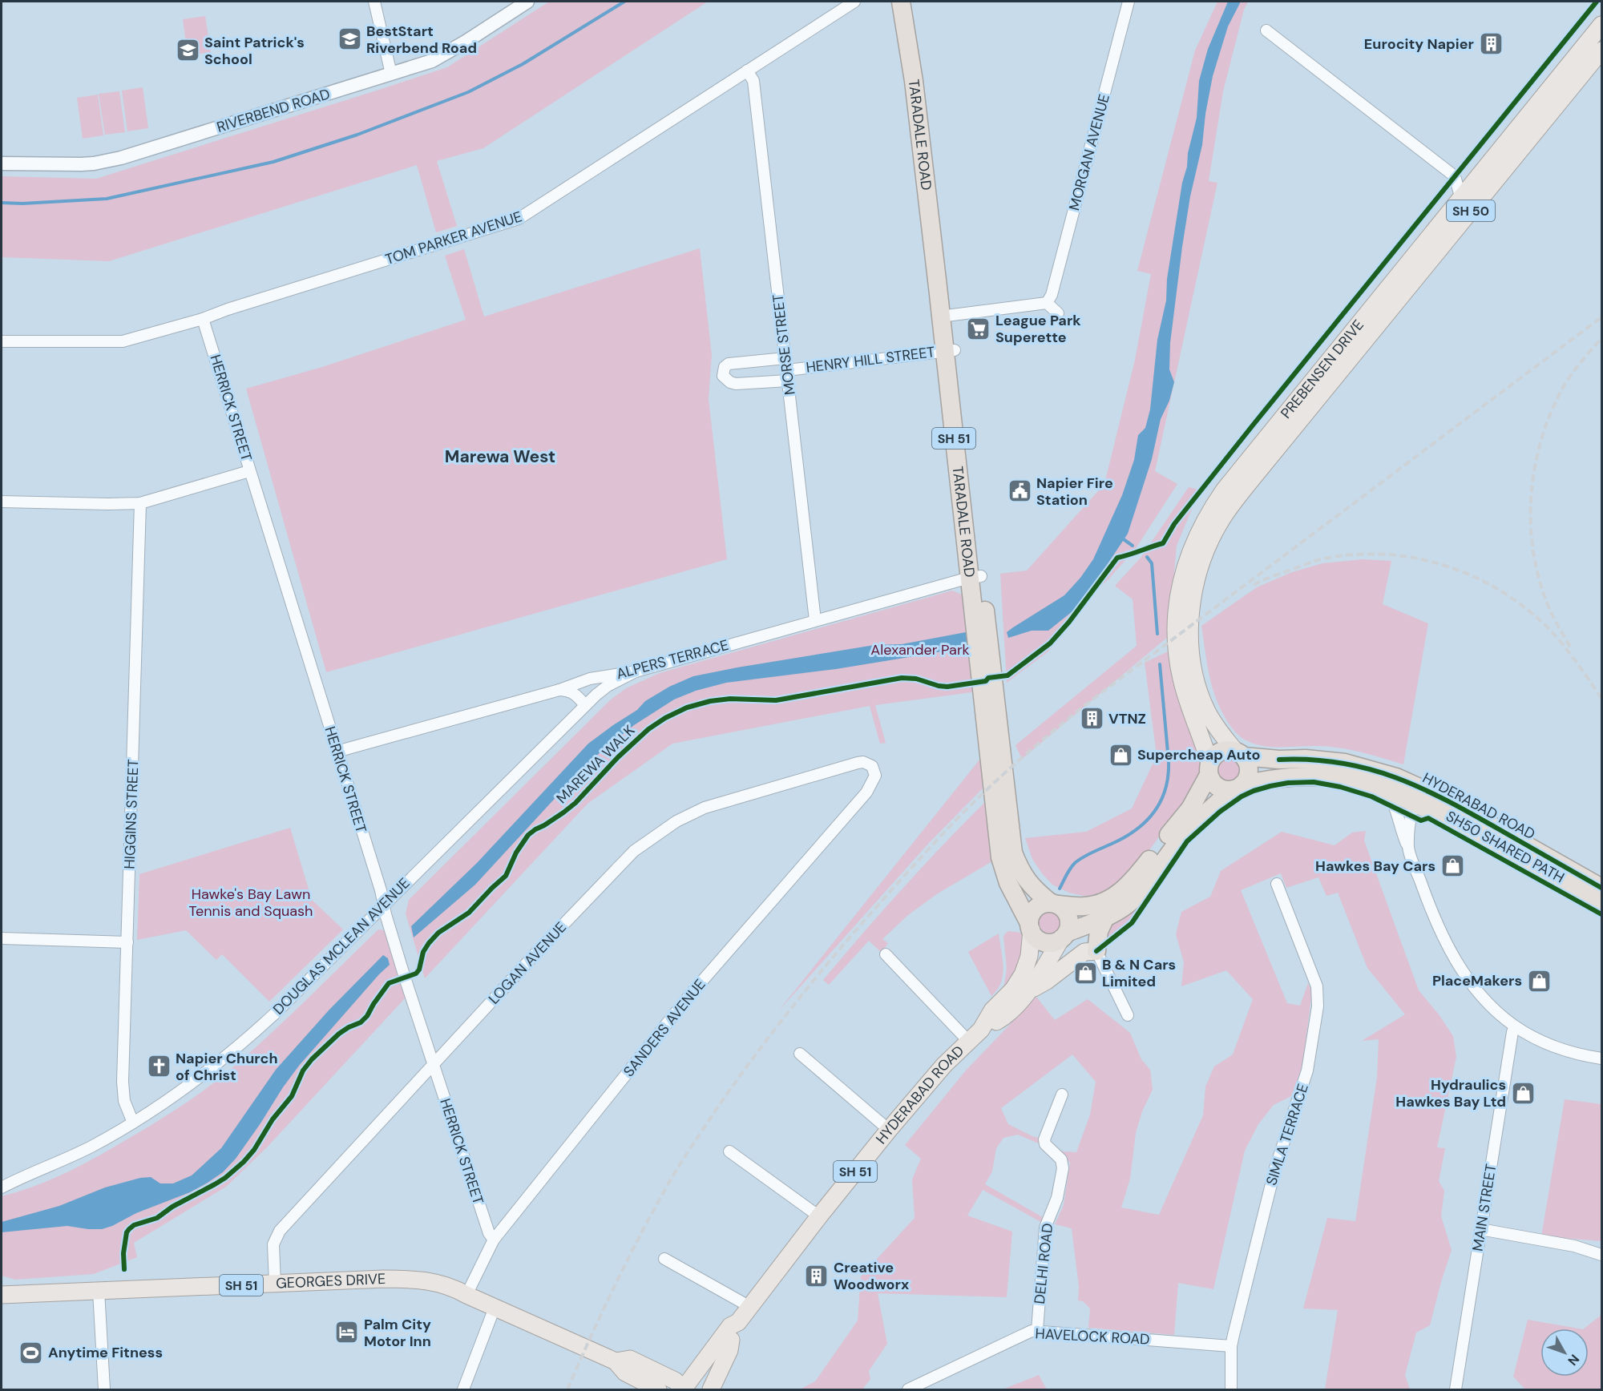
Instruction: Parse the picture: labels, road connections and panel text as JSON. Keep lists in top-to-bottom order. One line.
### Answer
{"streets":{"highway":["TARADALE ROAD","SH 51","HYDERABAD ROAD"],"main road":["SH 50","PREBENSEN DRIVE","GEORGES DRIVE"],"street":["RIVERBEND ROAD","MORGAN AVENUE","TOM PARKER AVENUE","MORSE STREET","HENRY HILL STREET","HERRICK STREET","ALPERS TERRACE","HIGGINS STREET","DOUGLAS MCLEAN AVENUE","LOGAN AVENUE","SANDERS AVENUE","SIMLA TERRACE","MAIN STREET","DELHI ROAD","HAVELOCK ROAD"],"cycle path":["MAREWA WALK","SH50 SHARED PATH"]},"crossings":[["TARADALE ROAD","HENRY HILL STREET"],["TARADALE ROAD","SH 51"],["TARADALE ROAD","ALPERS TERRACE"],["TARADALE ROAD","HYDERABAD ROAD"],["TOM PARKER AVENUE","MORSE STREET"],["TOM PARKER AVENUE","HERRICK STREET"],["MORSE STREET","HENRY HILL STREET"],["MORSE STREET","ALPERS TERRACE"],["PREBENSEN DRIVE","HYDERABAD ROAD"],["HERRICK STREET","ALPERS TERRACE"],["HERRICK STREET","DOUGLAS MCLEAN AVENUE"],["HERRICK STREET","LOGAN AVENUE"],["HERRICK STREET","SANDERS AVENUE"],["SH 51","HYDERABAD ROAD"],["ALPERS TERRACE","DOUGLAS MCLEAN AVENUE"],["HYDERABAD ROAD","GEORGES DRIVE"],["HIGGINS STREET","DOUGLAS MCLEAN AVENUE"],["LOGAN AVENUE","SANDERS AVENUE"],["LOGAN AVENUE","GEORGES DRIVE"],["SANDERS AVENUE","GEORGES DRIVE"],["SIMLA TERRACE","HAVELOCK ROAD"],["DELHI ROAD","HAVELOCK ROAD"]],"districts":["Marewa West"],"parks":["Alexander Park","Hawke's Bay Lawn Tennis and Squash"],"places":{"school or university":["BestStart Riverbend Road","Saint Patrick's School"],"building":["Eurocity Napier","VTNZ","Creative Woodworx"],"supermarket":["League Park Superette"],"public building":["Napier Fire Station"],"shop":["Supercheap Auto","Hawkes Bay Cars","B & N Cars Limited","PlaceMakers","Hydraulics Hawkes Bay Ltd"],"church":["Napier Church of Christ"],"hotel":["Palm City Motor Inn"],"sports":["Anytime Fitness"]},"north":"bottom right"}
